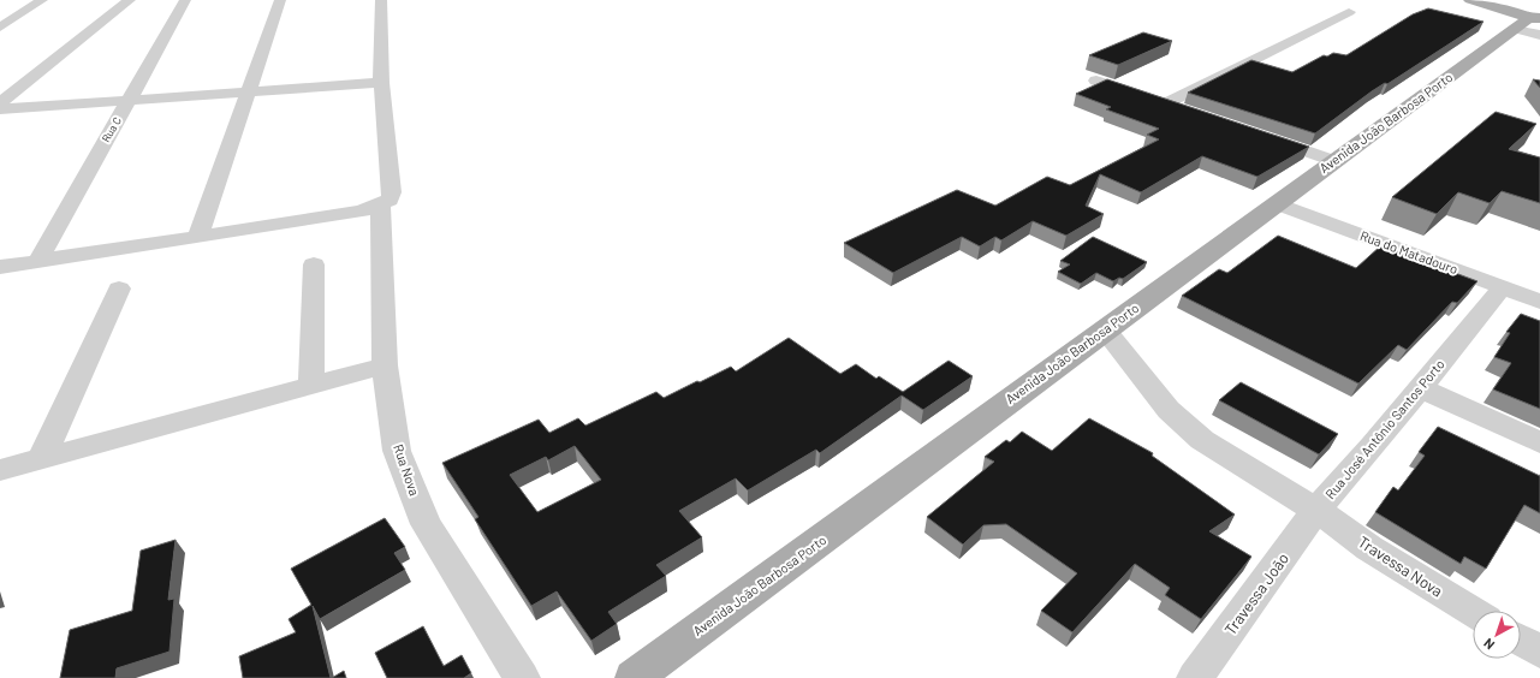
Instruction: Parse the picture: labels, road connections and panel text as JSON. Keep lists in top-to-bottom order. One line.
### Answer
{"streets":{"main road":["Avenida João Barbosa Porto"],"street":["Rua C","Rua do Matadouro","Rua José Antônio Santos Porto","Rua Nova","Travessa Nova","Travessa João"]},"crossings":[["Avenida João Barbosa Porto","Rua do Matadouro"],["Avenida João Barbosa Porto","Rua José Antônio Santos Porto"],["Rua do Matadouro","Rua José Antônio Santos Porto"],["Rua José Antônio Santos Porto","Travessa Nova"],["Rua José Antônio Santos Porto","Travessa João"],["Travessa Nova","Travessa João"]],"north":"bottom left"}
